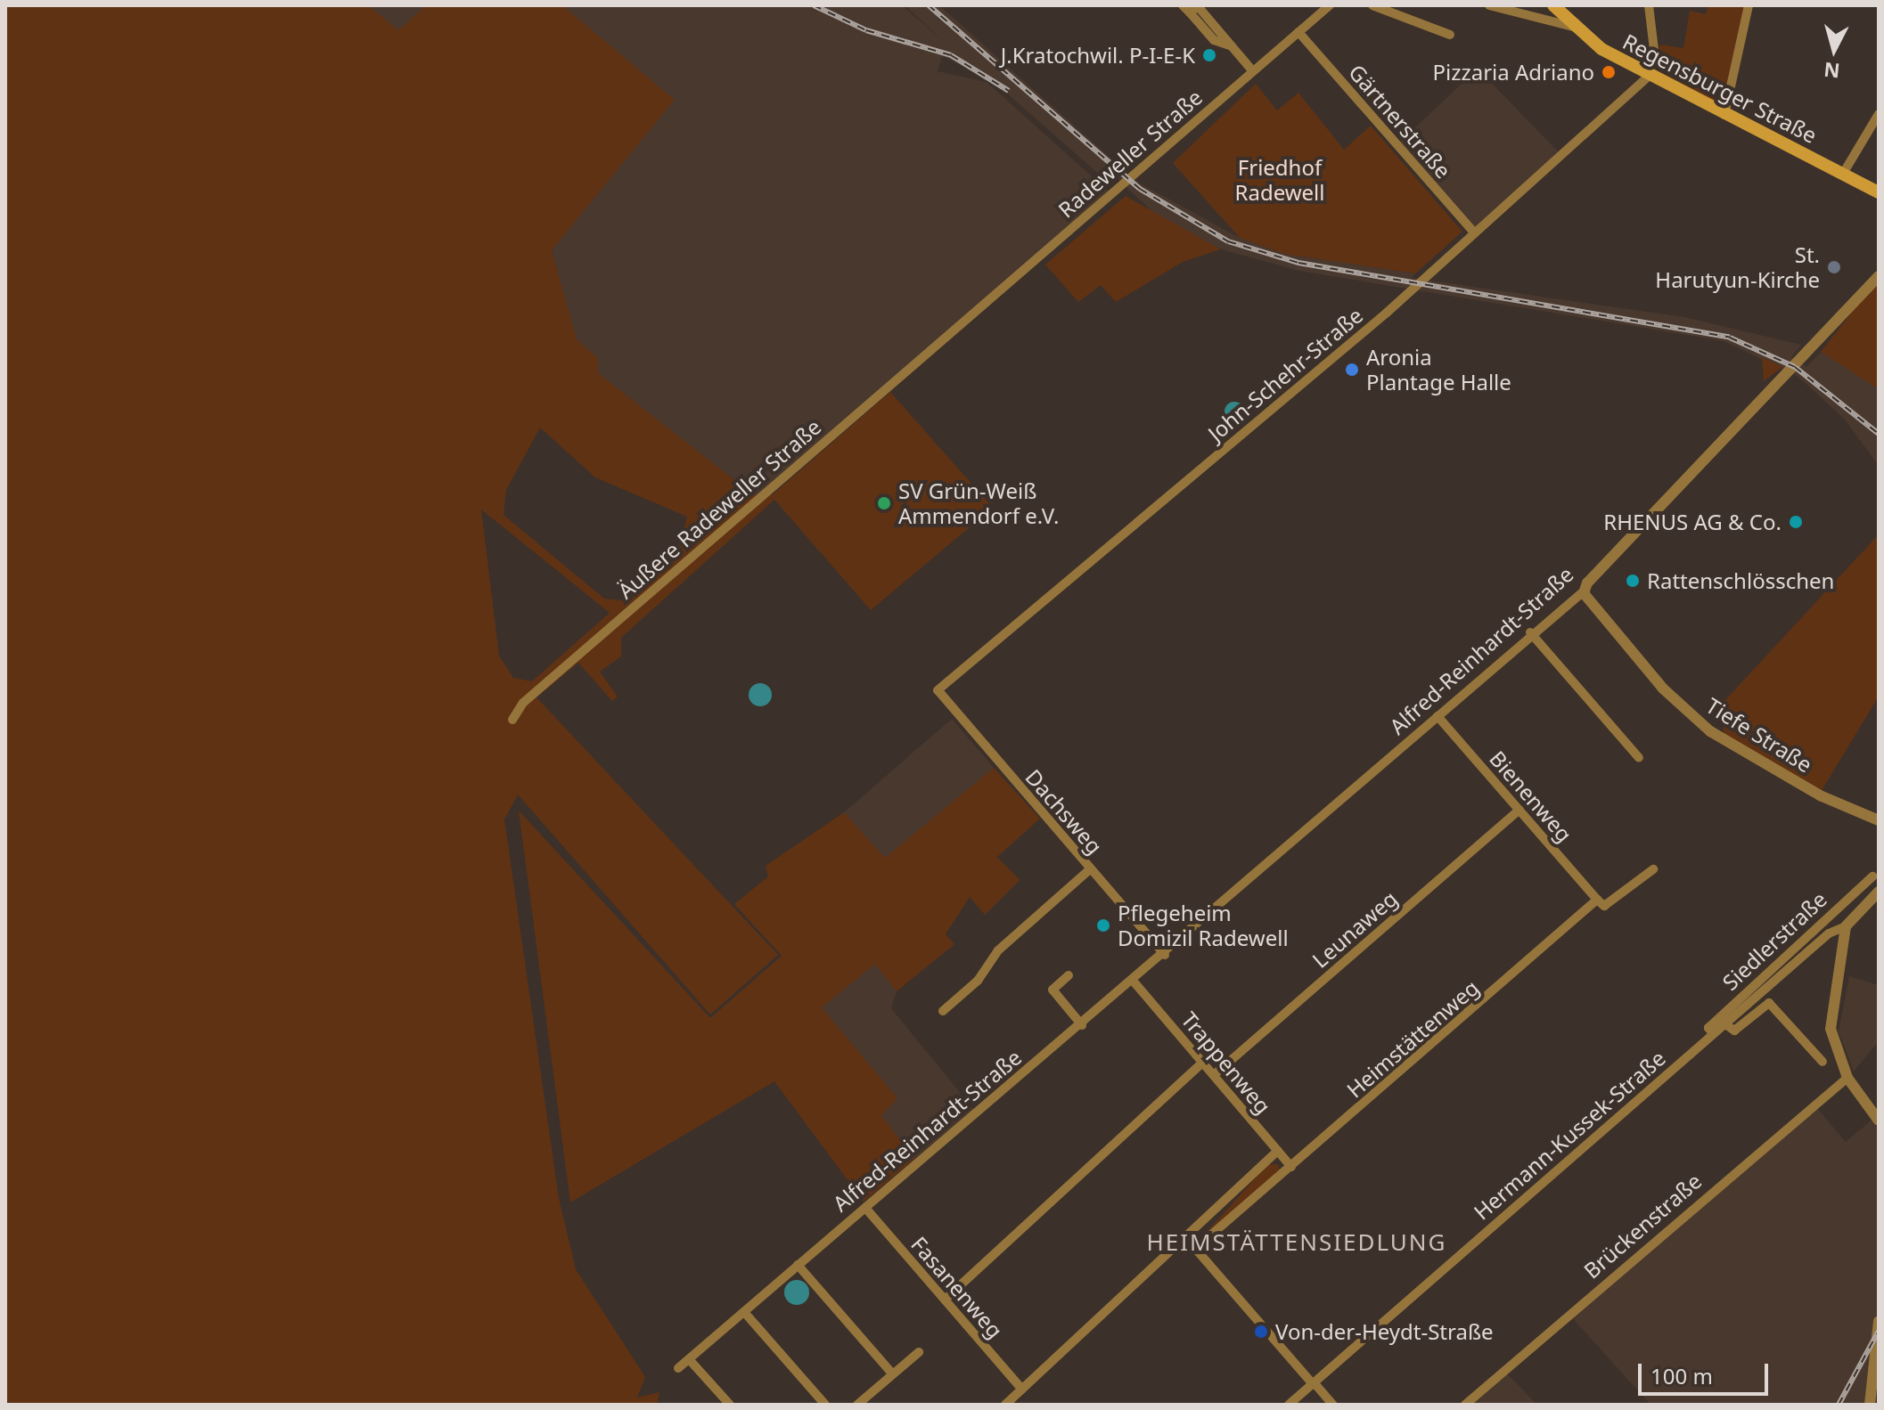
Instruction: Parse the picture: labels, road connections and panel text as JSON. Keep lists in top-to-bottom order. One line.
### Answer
{"streets":{"main road":["Regensburger Straße"],"street":["Gärtnerstraße","Radeweller Straße","John-Schehr-Straße","Äußere Radeweller Straße","Alfred-Reinhardt-Straße","Tiefe Straße","Bienenweg","Dachsweg","Leunaweg","Siedlerstraße","Heimstättenweg","Trappenweg","Hermann-Kussek-Straße","Brückenstraße","Fasanenweg"]},"crossings":[["Regensburger Straße","John-Schehr-Straße"],["Gärtnerstraße","Radeweller Straße"],["Gärtnerstraße","John-Schehr-Straße"],["Radeweller Straße","Äußere Radeweller Straße"],["John-Schehr-Straße","Dachsweg"],["Alfred-Reinhardt-Straße","Tiefe Straße"],["Alfred-Reinhardt-Straße","Bienenweg"],["Alfred-Reinhardt-Straße","Dachsweg"],["Alfred-Reinhardt-Straße","Trappenweg"],["Alfred-Reinhardt-Straße","Fasanenweg"],["Bienenweg","Leunaweg"],["Bienenweg","Heimstättenweg"],["Leunaweg","Trappenweg"],["Siedlerstraße","Hermann-Kussek-Straße"],["Heimstättenweg","Trappenweg"],["Heimstättenweg","Fasanenweg"]],"districts":["HEIMSTÄTTENSIEDLUNG"],"parks":["Friedhof Radewell"],"places":["J.Kratochwil. P-I-E-K","Pizzaria Adriano","St. Harutyun-Kirche","Aronia Plantage Halle","SV Grün-Weiß Ammendorf e.V.","RHENUS AG & Co.","Rattenschlösschen","Pflegeheim Domizil Radewell","Von-der-Heydt-Straße"],"scale_bar":"100 m","north":"bottom"}
